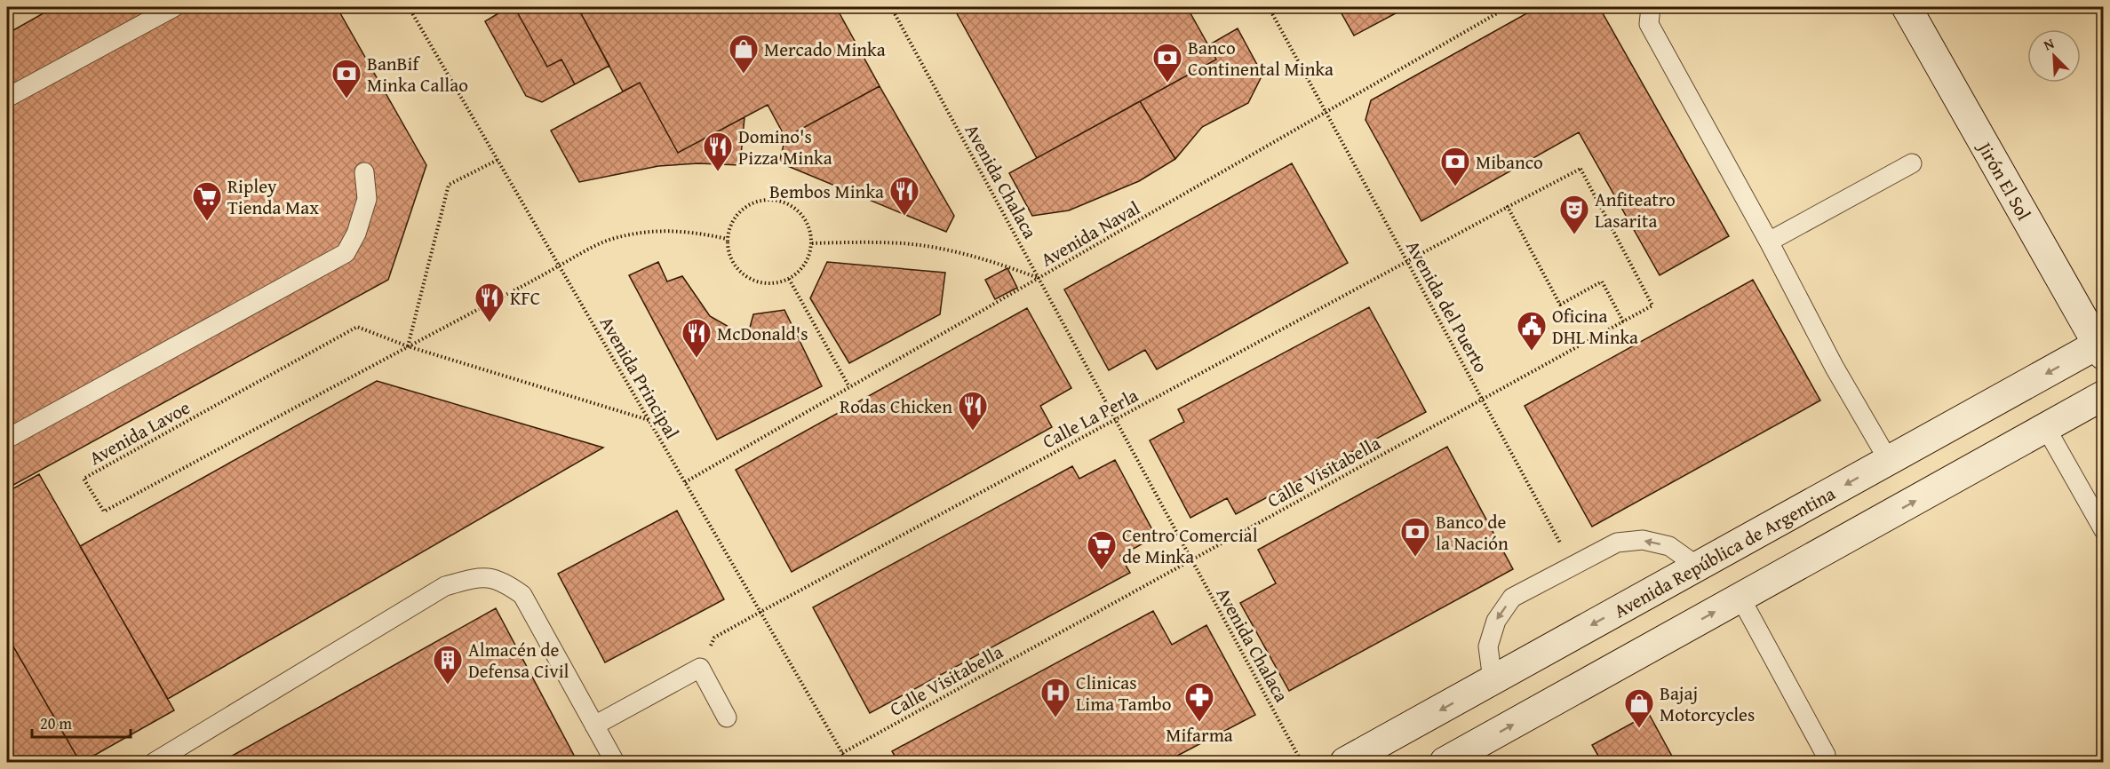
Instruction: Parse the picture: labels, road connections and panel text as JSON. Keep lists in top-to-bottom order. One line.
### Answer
{"streets":{"main road":["Jirón El Sol","Avenida República de Argentina"],"path":["Avenida Chalaca","Avenida Naval","Avenida del Puerto","Avenida Principal","Calle La Perla","Avenida Lavoe","Calle Visitabella"]},"crossings":[["Avenida Chalaca","Avenida Naval"],["Avenida Chalaca","Calle La Perla"],["Avenida Chalaca","Calle Visitabella"],["Jirón El Sol","Avenida República de Argentina"],["Avenida Naval","Avenida del Puerto"],["Avenida Naval","Avenida Principal"],["Avenida del Puerto","Calle La Perla"],["Avenida del Puerto","Calle Visitabella"],["Avenida Principal","Calle La Perla"],["Avenida Principal","Avenida Lavoe"],["Avenida Principal","Calle Visitabella"],["Calle La Perla","Calle Visitabella"]],"places":{"shop":["Mercado Minka","Bajaj Motorcycles"],"bank":["Banco Continental Minka","BanBif Minka Callao","Mibanco","Banco de la Nación"],"restaurant":["Domino's Pizza Minka","Bembos Minka","KFC","McDonald's","Rodas Chicken"],"supermarket":["Ripley Tienda Max","Centro Comercial de Minka"],"theatre":["Anfiteatro Lasarita"],"public building":["Oficina DHL Minka"],"building":["Almacén de Defensa Civil"],"hospital":["Clinicas Lima Tambo"],"pharmacy":["Mifarma"]},"scale_bar":"20 m","north":"top left"}
